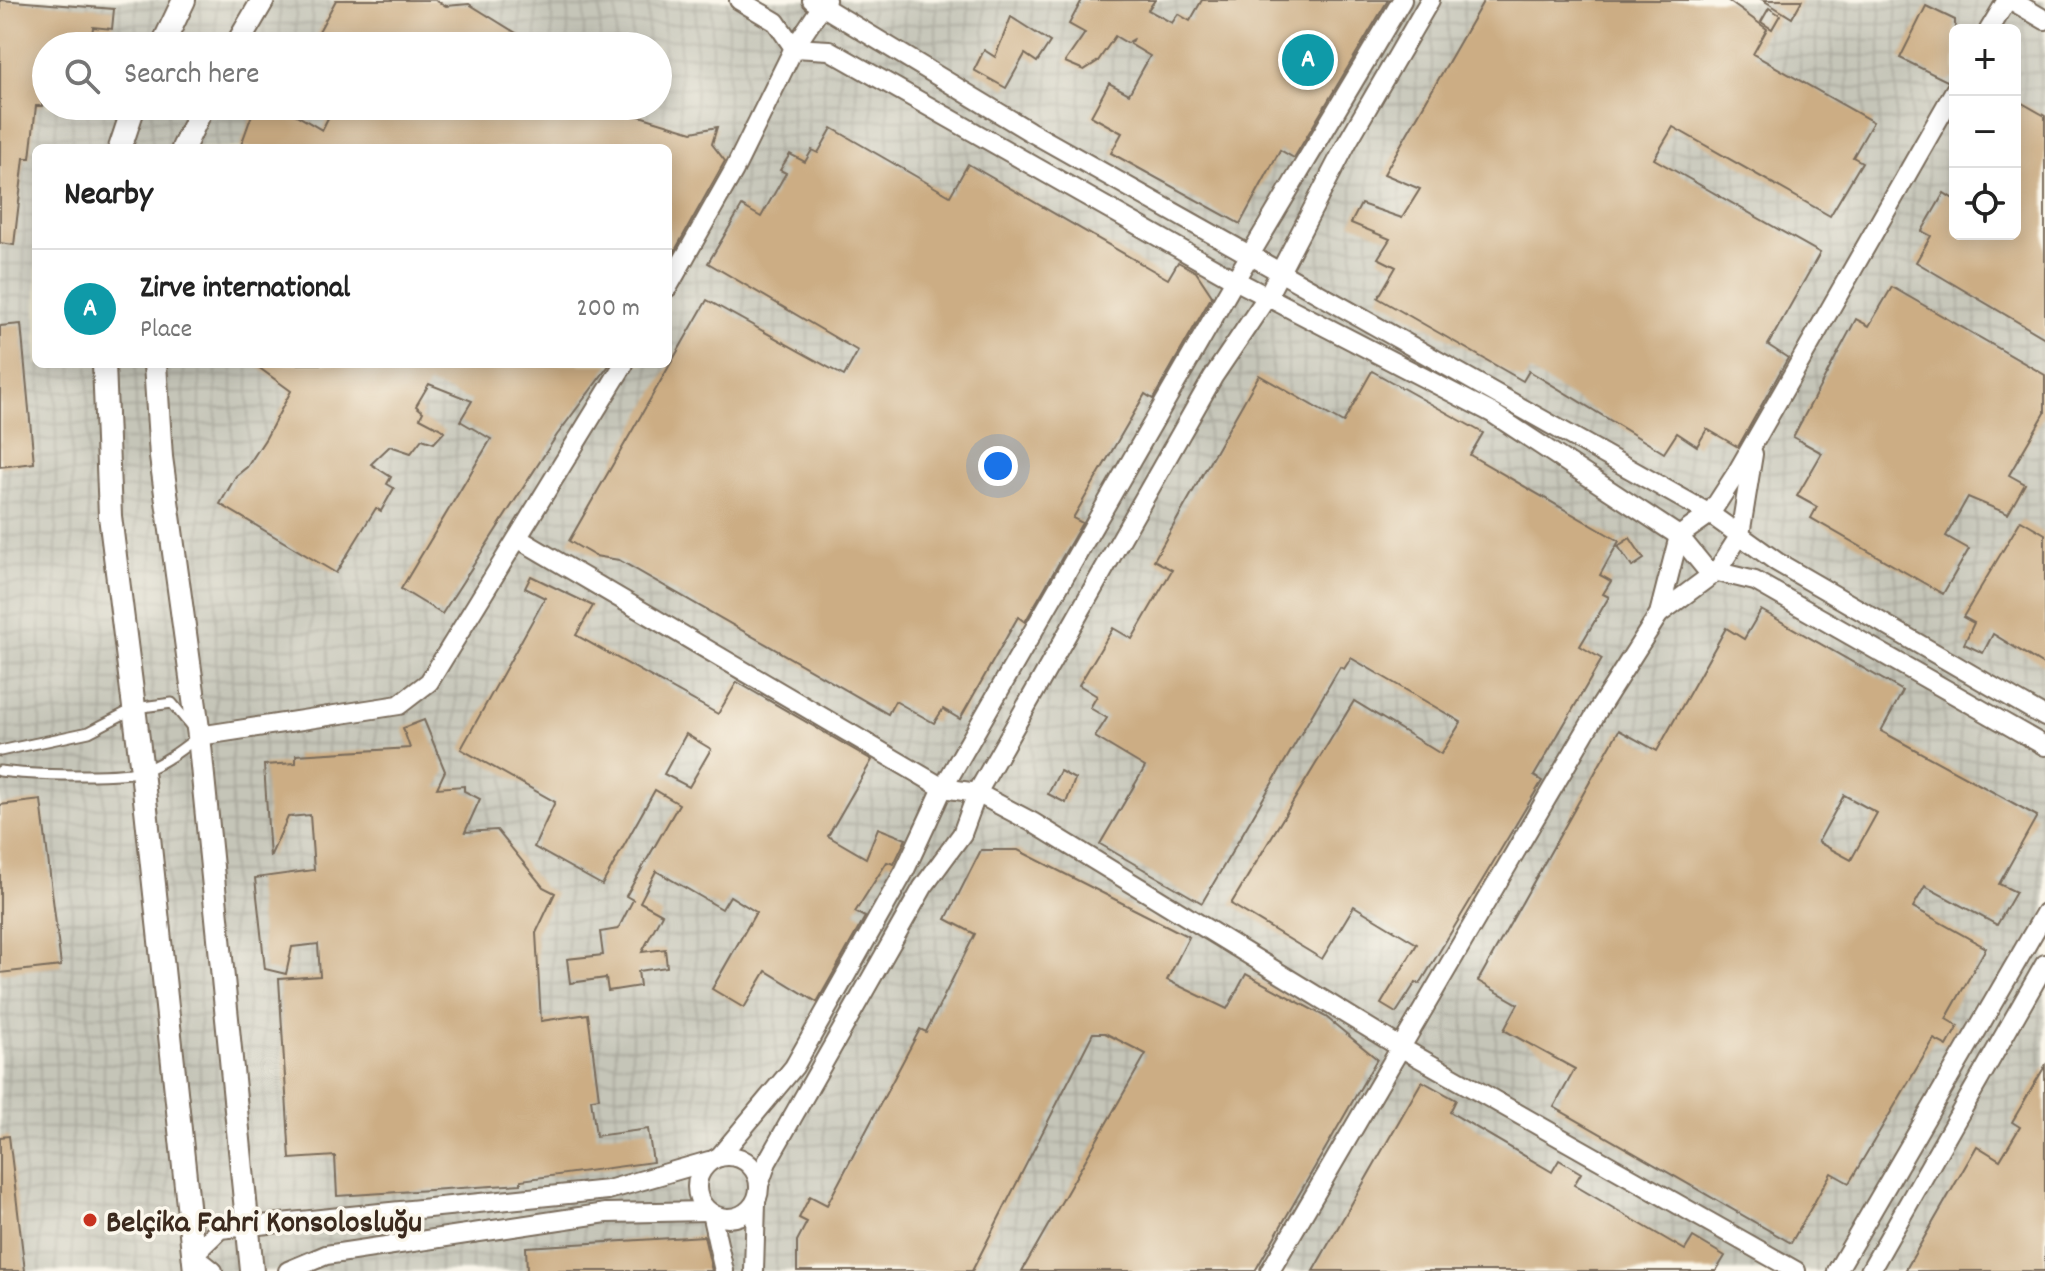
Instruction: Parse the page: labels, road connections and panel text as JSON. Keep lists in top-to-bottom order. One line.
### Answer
{"places":["Belçika Fahri Konsolosluğu"],"page":{"map_buttons":["+","−"],"pins":"A","search":"Search here","heading":"Nearby","list":[{"mark":"A","name":"Zirve international","note":"Place","value":"200 m"}]}}
